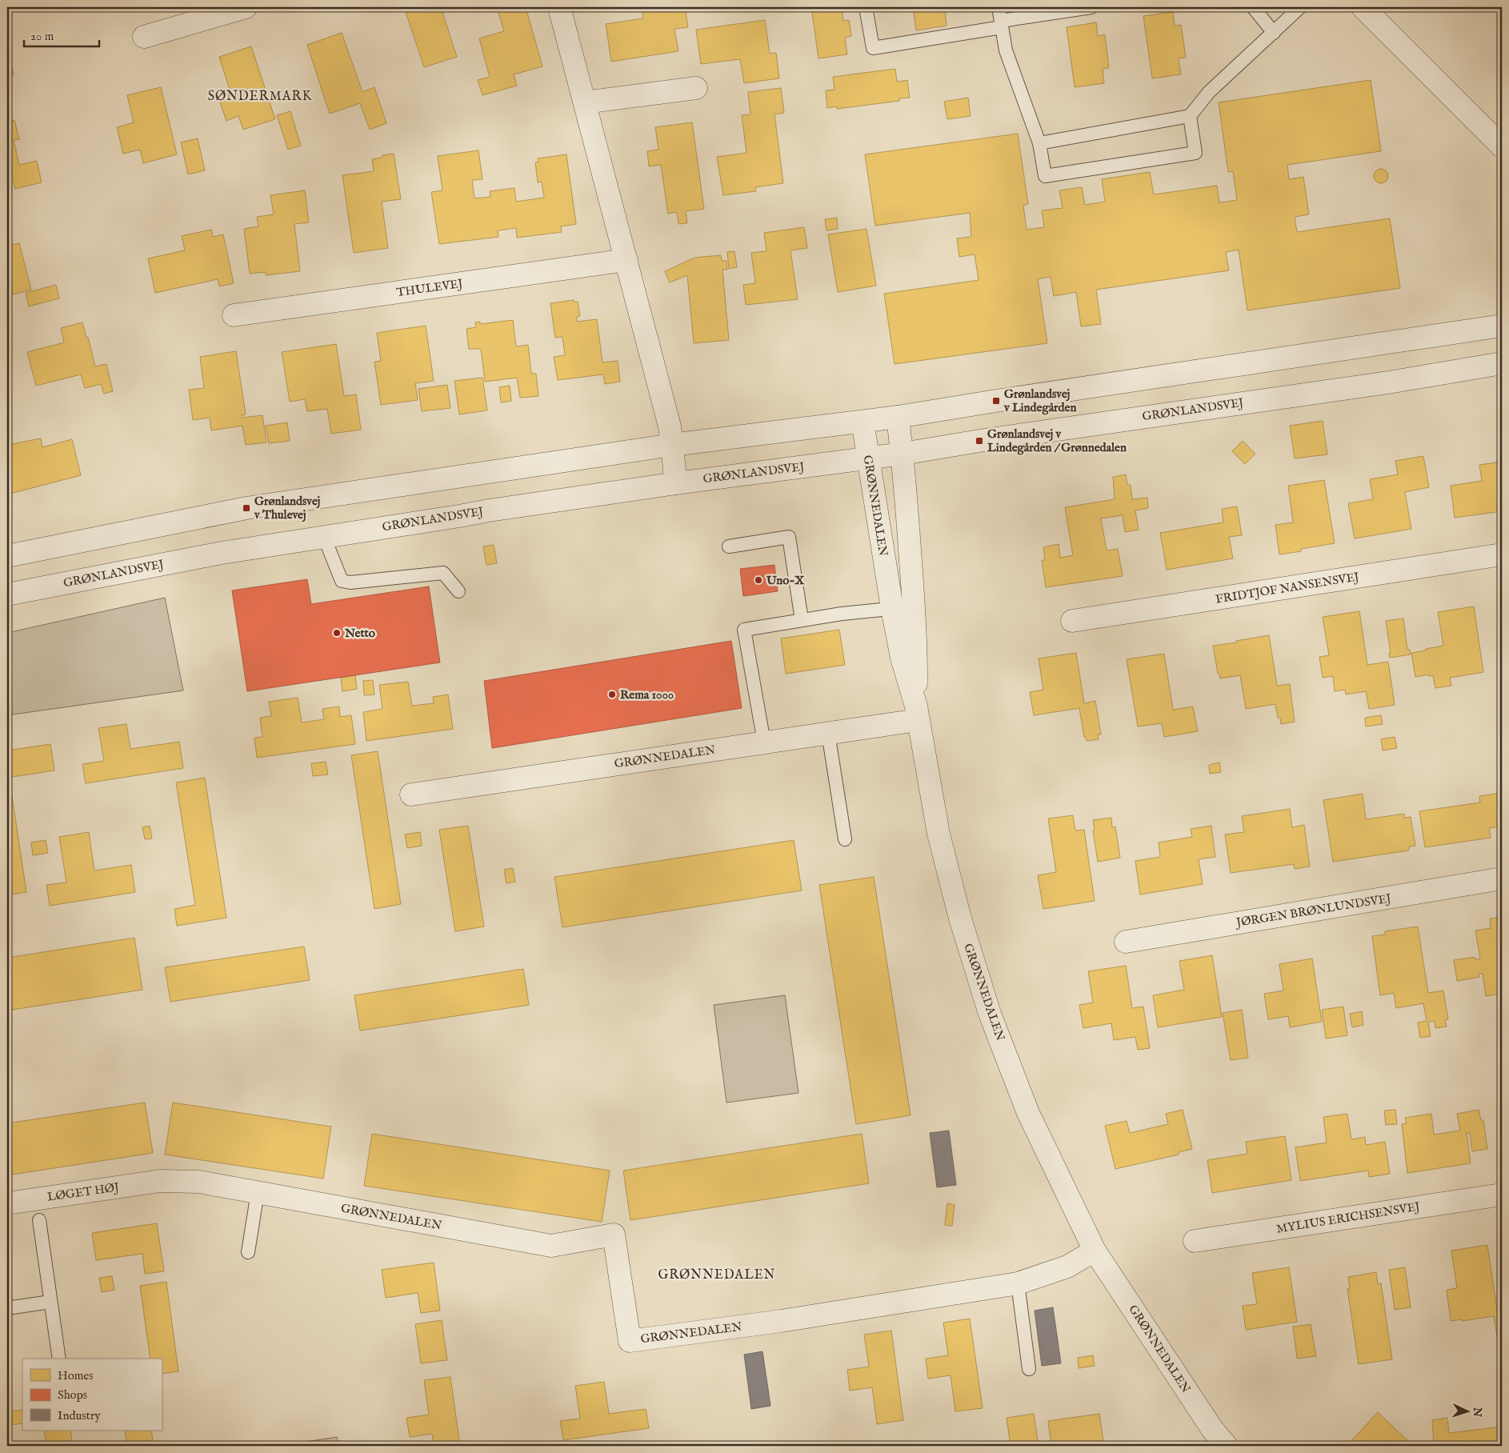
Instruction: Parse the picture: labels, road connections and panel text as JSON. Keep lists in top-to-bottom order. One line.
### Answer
{"streets":{"street":["THULEVEJ","GRØNLANDSVEJ","GRØNNEDALEN","FRIDTJOF NANSENSVEJ","JØRGEN BRØNLUNDSVEJ","LØGET HØJ","MYLIUS ERICHSENSVEJ"]},"crossings":[["GRØNLANDSVEJ","GRØNNEDALEN"],["GRØNNEDALEN","LØGET HØJ"]],"districts":["SØNDERMARK","GRØNNEDALEN"],"places":{"transit":["Grønlandsvej v Lindegården","Grønlandsvej v Lindegården / Grønnedalen","Grønlandsvej v Thulevej"],"other":["Uno-X","Netto","Rema 1000"]},"legend":["Homes","Shops","Industry"],"scale_bar":"20 m","north":"right"}
